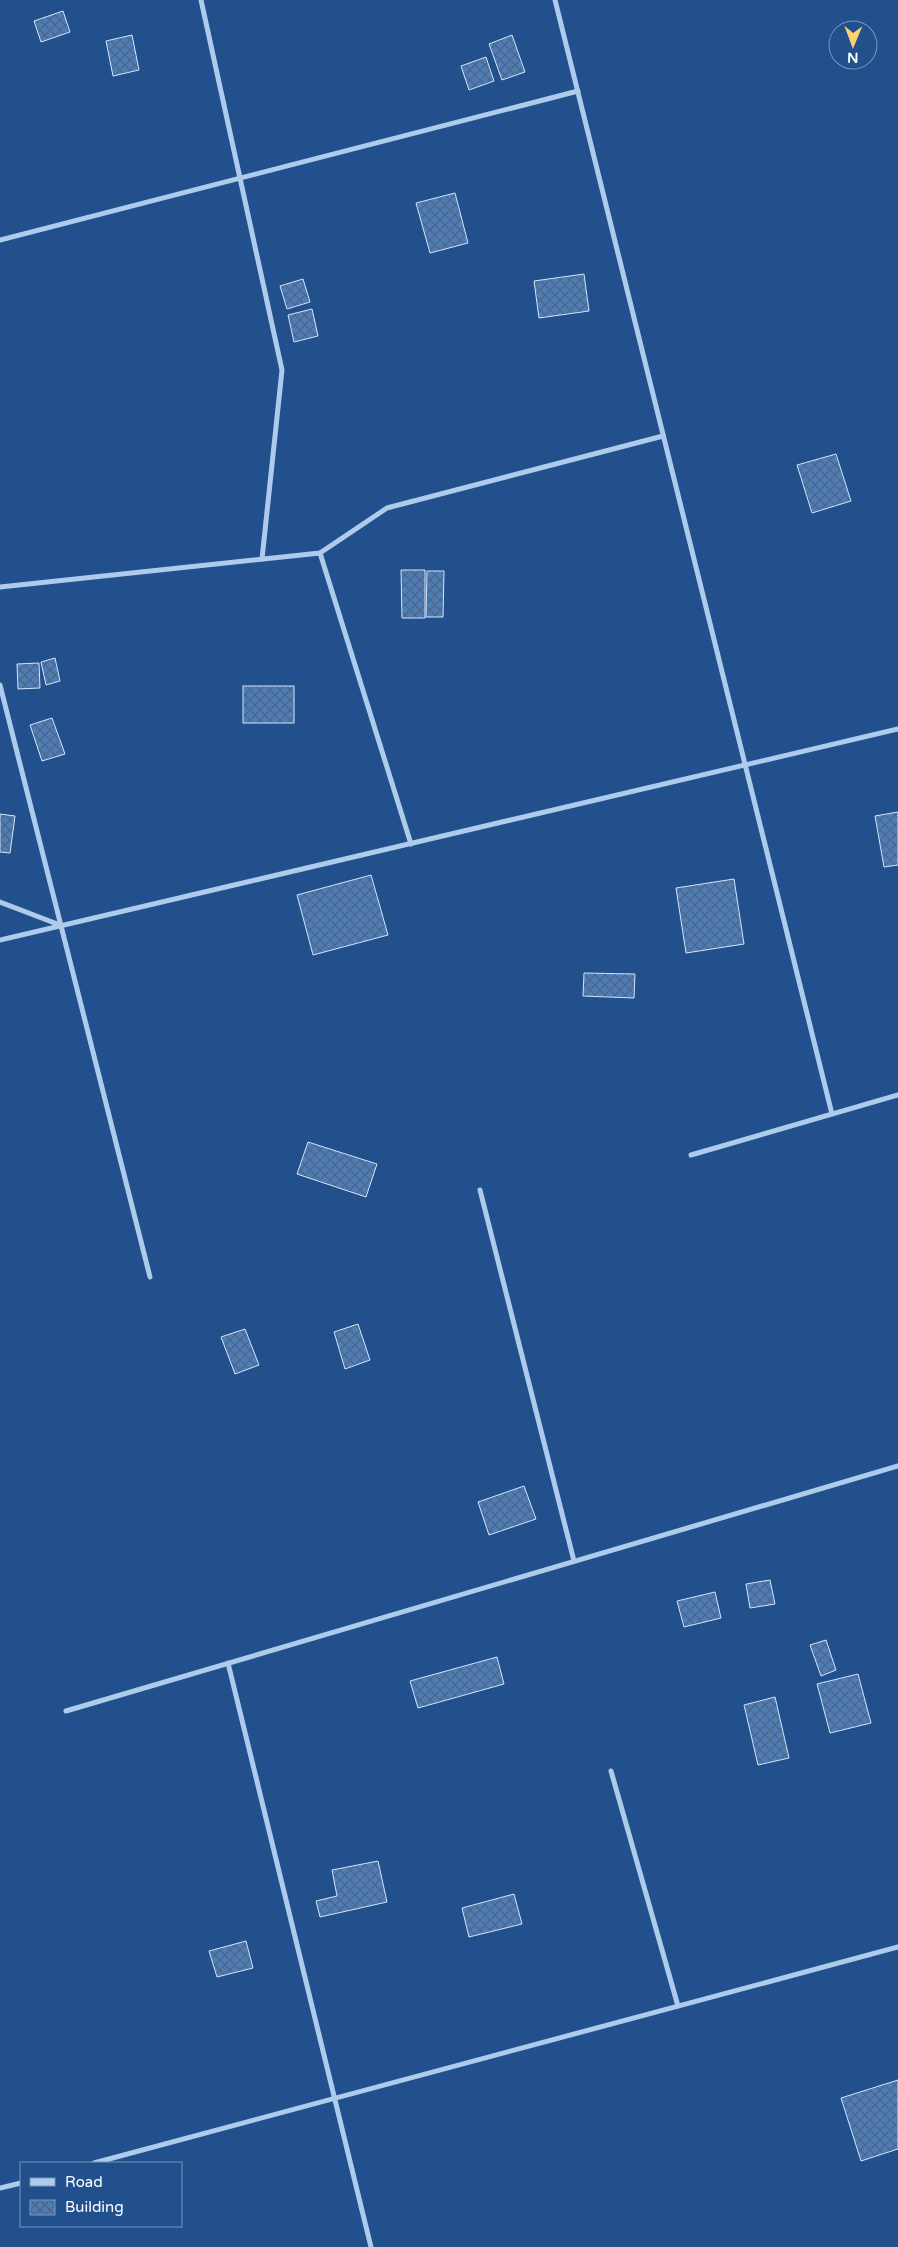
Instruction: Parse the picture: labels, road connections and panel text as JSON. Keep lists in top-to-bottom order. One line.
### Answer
{"legend":["Road","Building"],"north":"bottom"}
